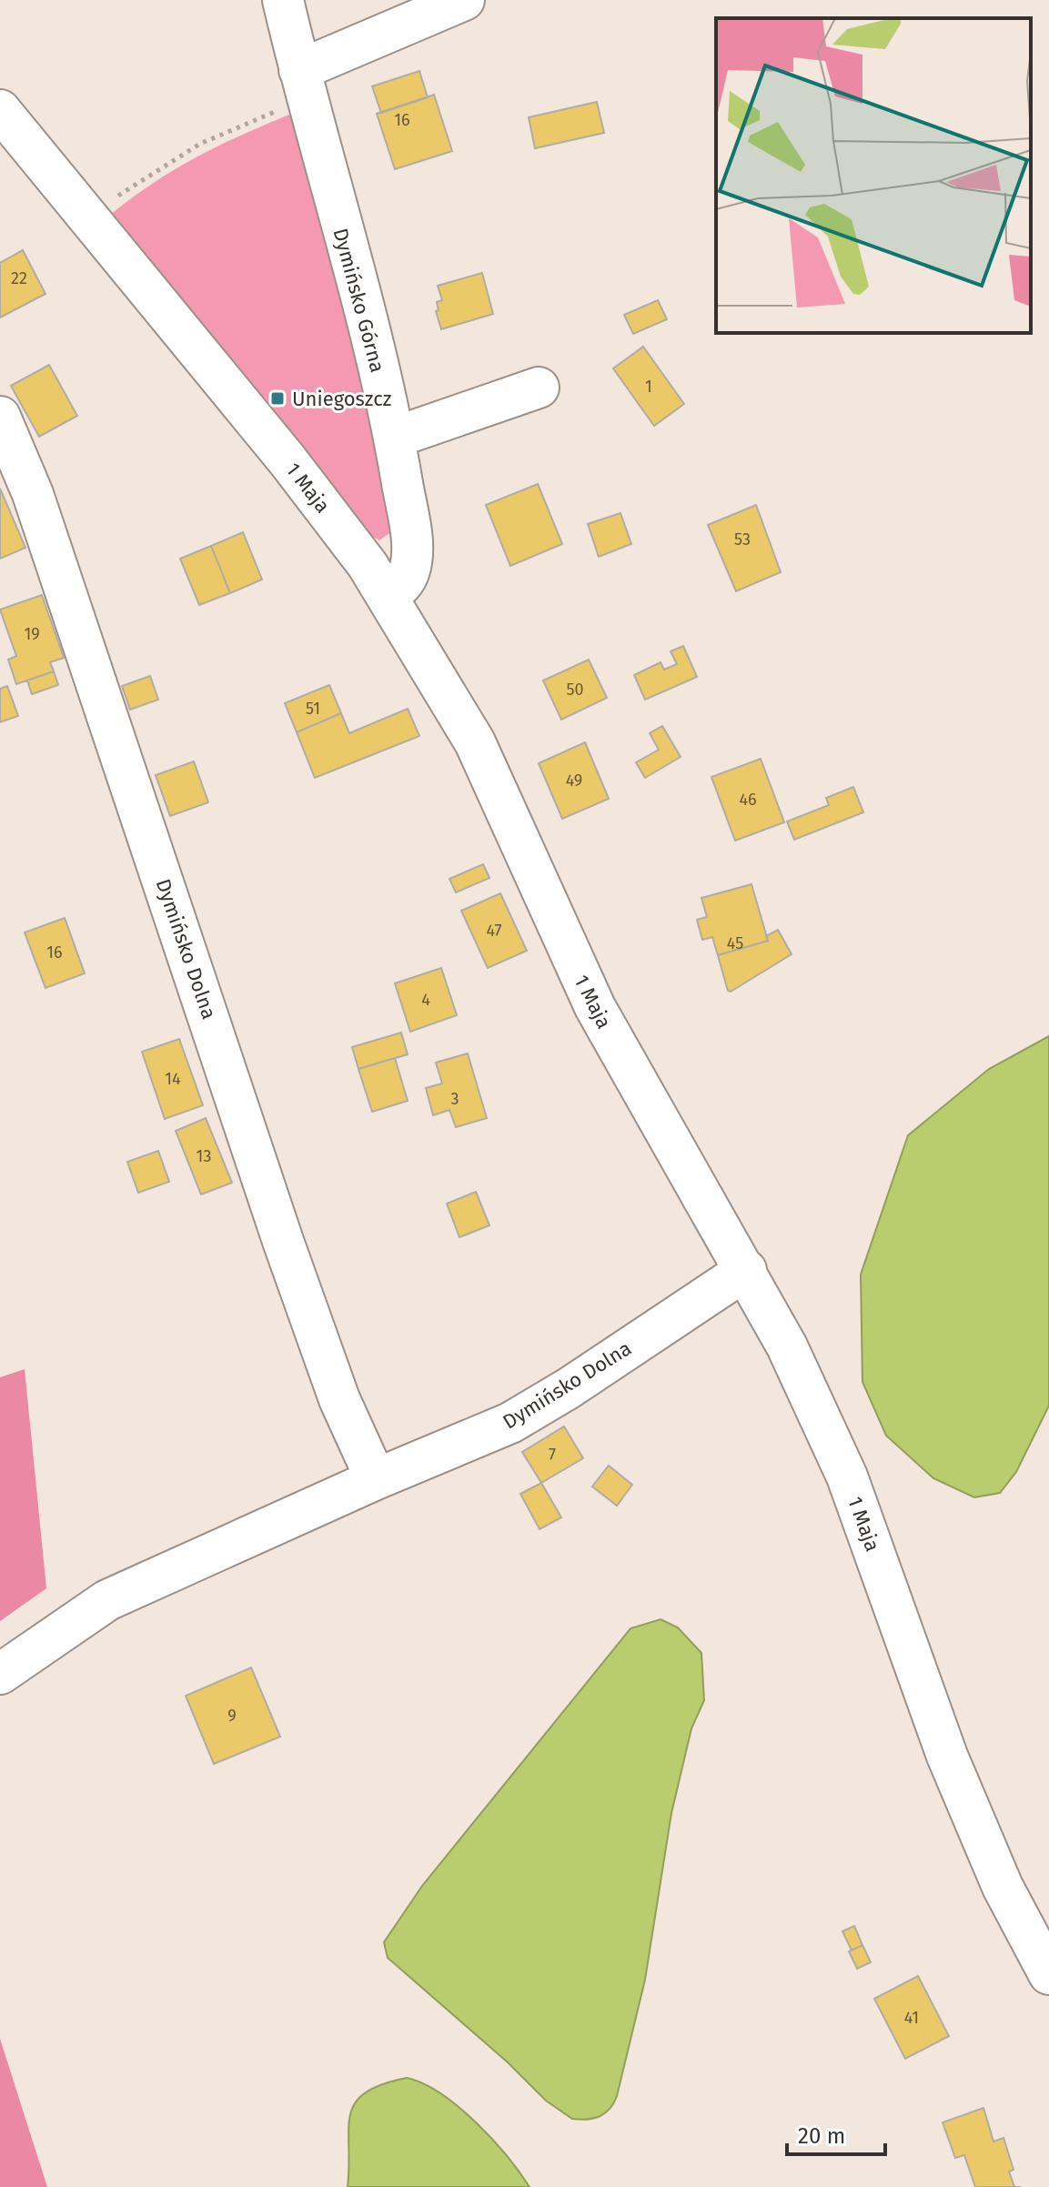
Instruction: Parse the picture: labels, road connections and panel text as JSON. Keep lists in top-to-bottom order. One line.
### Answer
{"streets":{"street":["Dymińsko Górna","1 Maja","Dymińsko Dolna"]},"crossings":[["Dymińsko Górna","1 Maja"],["1 Maja","Dymińsko Dolna"]],"places":{"transit":["Uniegoszcz"]},"house_numbers":["16","22","1","53","19","50","51","49","46","47","45","16","4","14","3","13","7","9","41"],"scale_bar":"20 m"}
